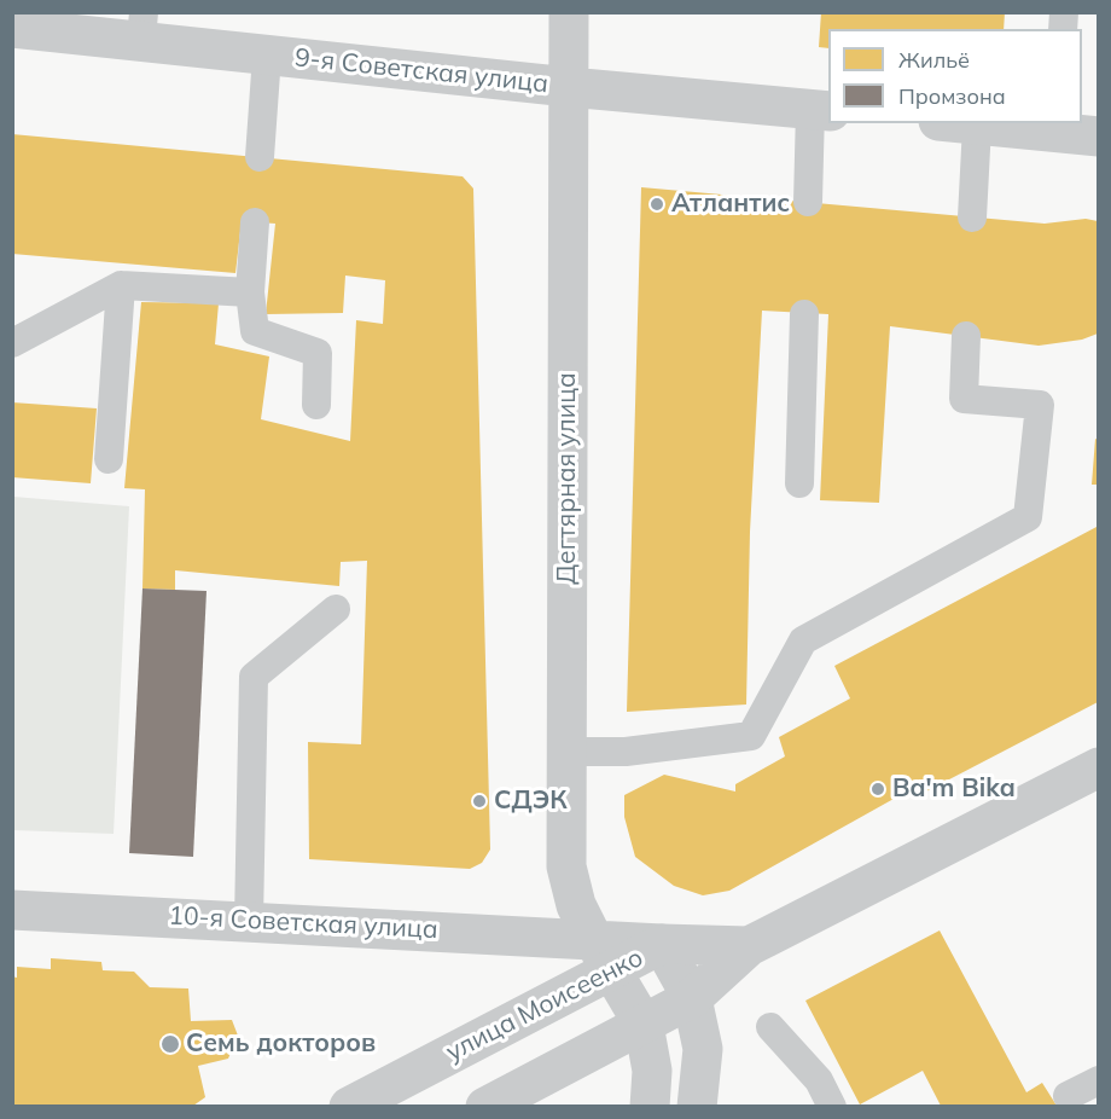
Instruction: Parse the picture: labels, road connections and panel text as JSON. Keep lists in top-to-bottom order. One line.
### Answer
{"streets":{"street":["9-я Советская улица","Дегтярная улица","10-я Советская улица","улица Моисеенко"]},"crossings":[["9-я Советская улица","Дегтярная улица"],["Дегтярная улица","10-я Советская улица"],["Дегтярная улица","улица Моисеенко"],["10-я Советская улица","улица Моисеенко"]],"places":["Атлантис","Ba'm Bika","СДЭК","Семь докторов"],"legend":["Жильё","Промзона"]}
